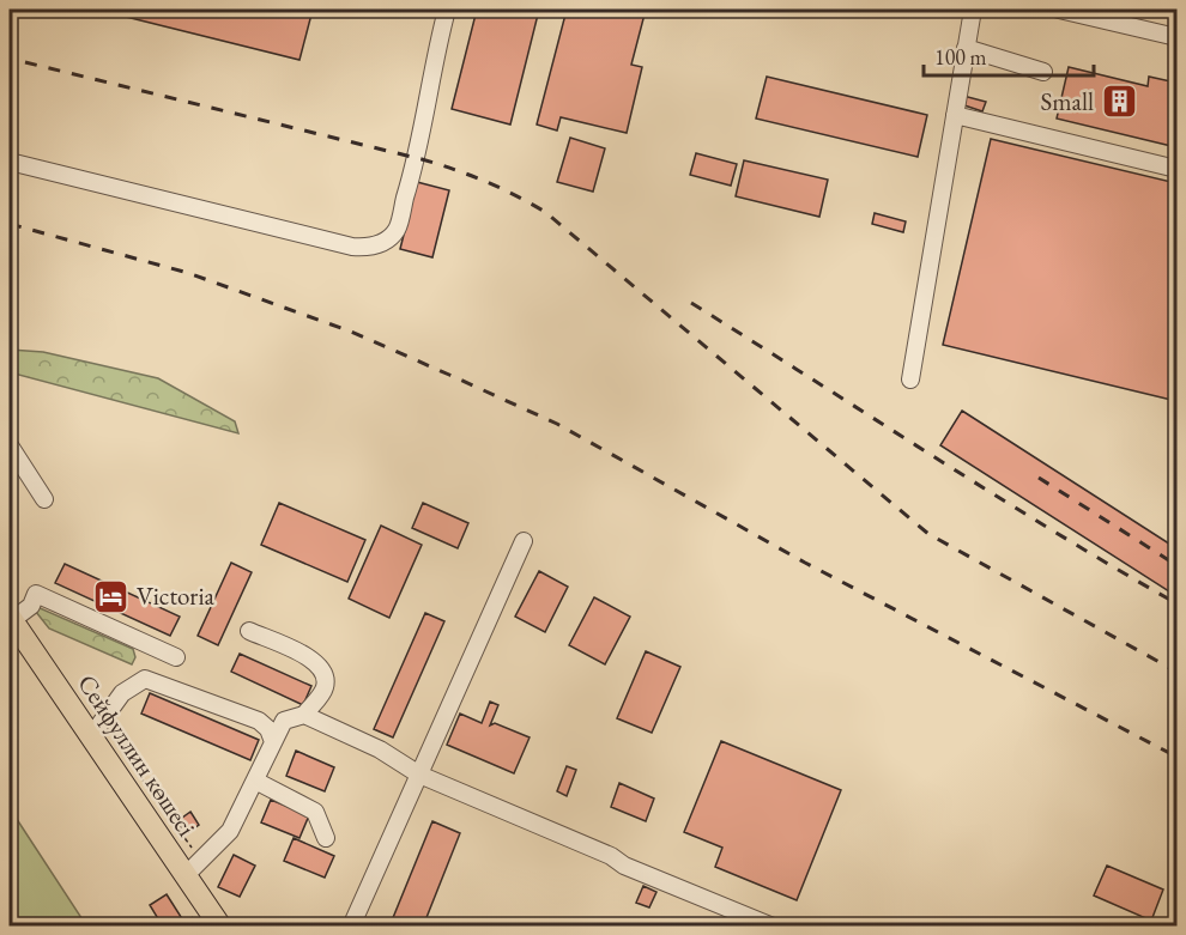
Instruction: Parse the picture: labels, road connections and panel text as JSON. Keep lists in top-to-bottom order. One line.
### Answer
{"streets":{"main road":["Сейфуллин көшесі"]},"places":{"building":["Small"],"hotel":["Victoria"]},"scale_bar":"100 m"}
